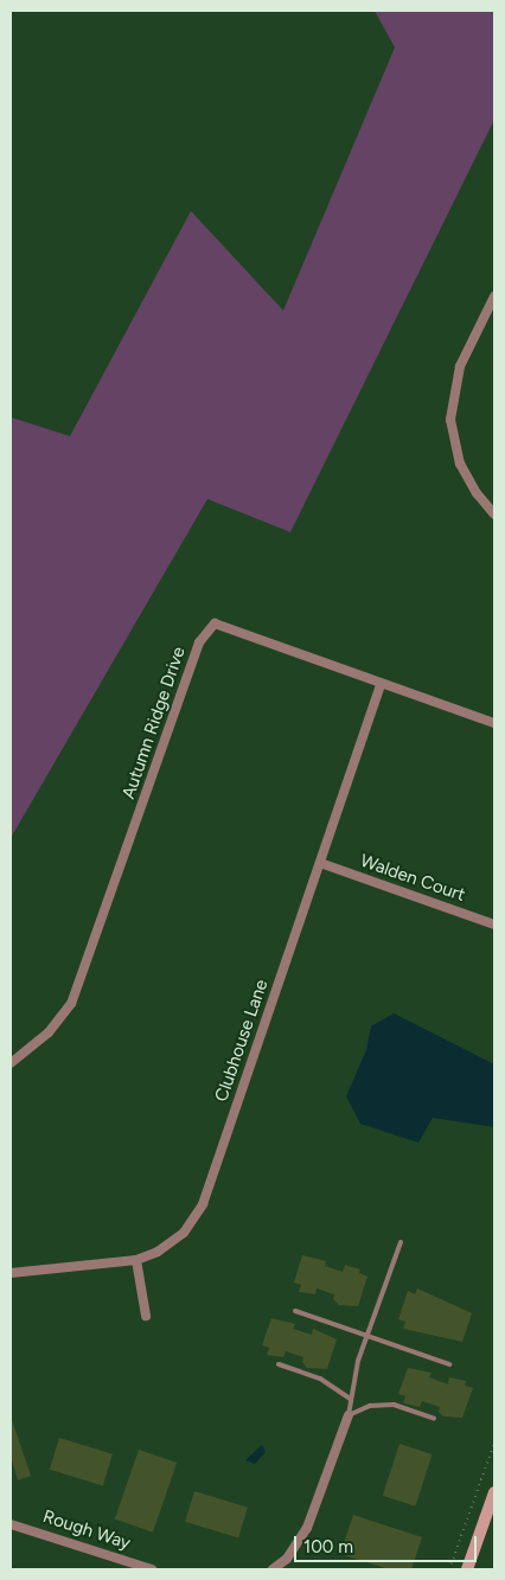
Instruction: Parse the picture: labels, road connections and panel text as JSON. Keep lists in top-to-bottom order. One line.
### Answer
{"streets":{"street":["Autumn Ridge Drive","Walden Court","Clubhouse Lane","Rough Way"]},"crossings":[["Autumn Ridge Drive","Clubhouse Lane"],["Walden Court","Clubhouse Lane"]],"scale_bar":"100 m"}
